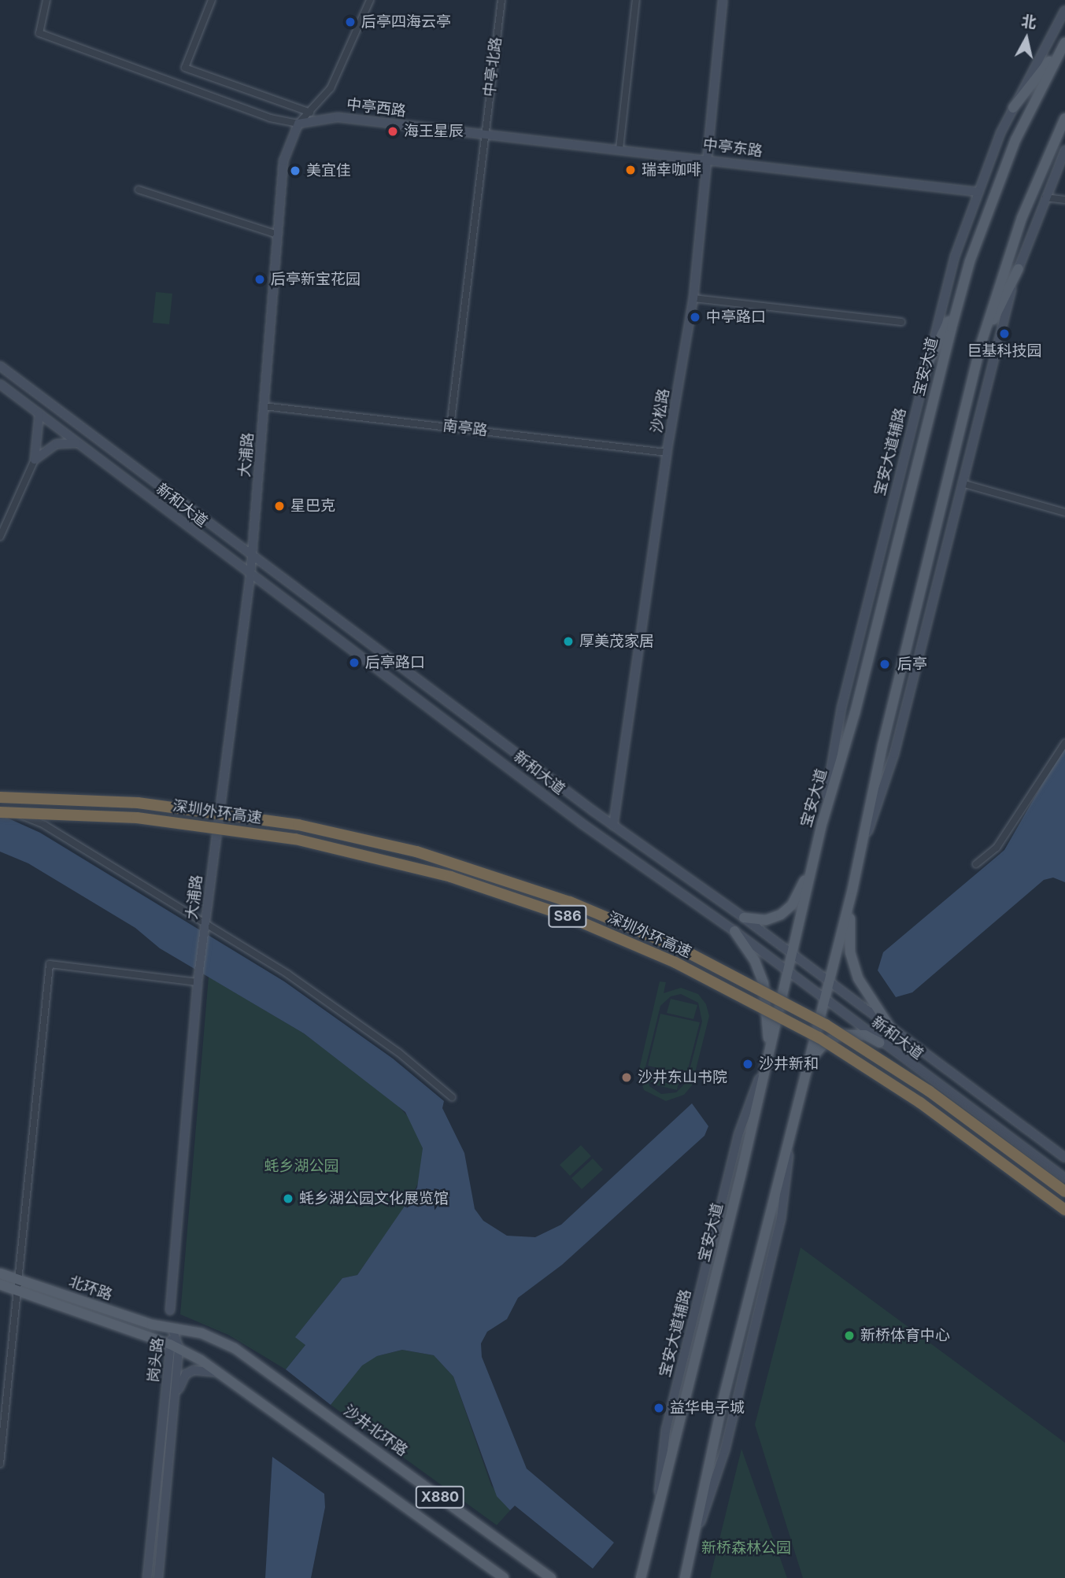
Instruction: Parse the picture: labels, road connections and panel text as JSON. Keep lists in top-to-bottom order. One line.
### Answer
{"streets":{"highway":["深圳外环高速","S86"],"main road":["中亭西路","中亭东路","宝安大道","沙松路","宝安大道辅路","大浦路","新和大道","北环路","岗头路","沙井北环路","X880"],"street":["中亭北路","南亭路"]},"crossings":[["中亭北路","中亭西路"],["中亭北路","中亭东路"],["中亭北路","南亭路"],["中亭西路","中亭东路"],["中亭西路","大浦路"],["中亭东路","沙松路"],["中亭东路","宝安大道辅路"],["宝安大道","宝安大道辅路"],["宝安大道","新和大道"],["沙松路","南亭路"],["沙松路","新和大道"],["南亭路","大浦路"],["大浦路","新和大道"],["北环路","岗头路"],["北环路","沙井北环路"],["北环路","X880"],["岗头路","沙井北环路"],["岗头路","X880"]],"parks":["蚝乡湖公园","新桥森林公园"],"places":["后亭四海云亭","海王星辰","瑞幸咖啡","美宜佳","后亭新宝花园","中亭路口","巨基科技园","星巴克","厚美茂家居","后亭路口","后亭","沙井新和","沙井东山书院","蚝乡湖公园文化展览馆","新桥体育中心","益华电子城"],"north":"top"}
